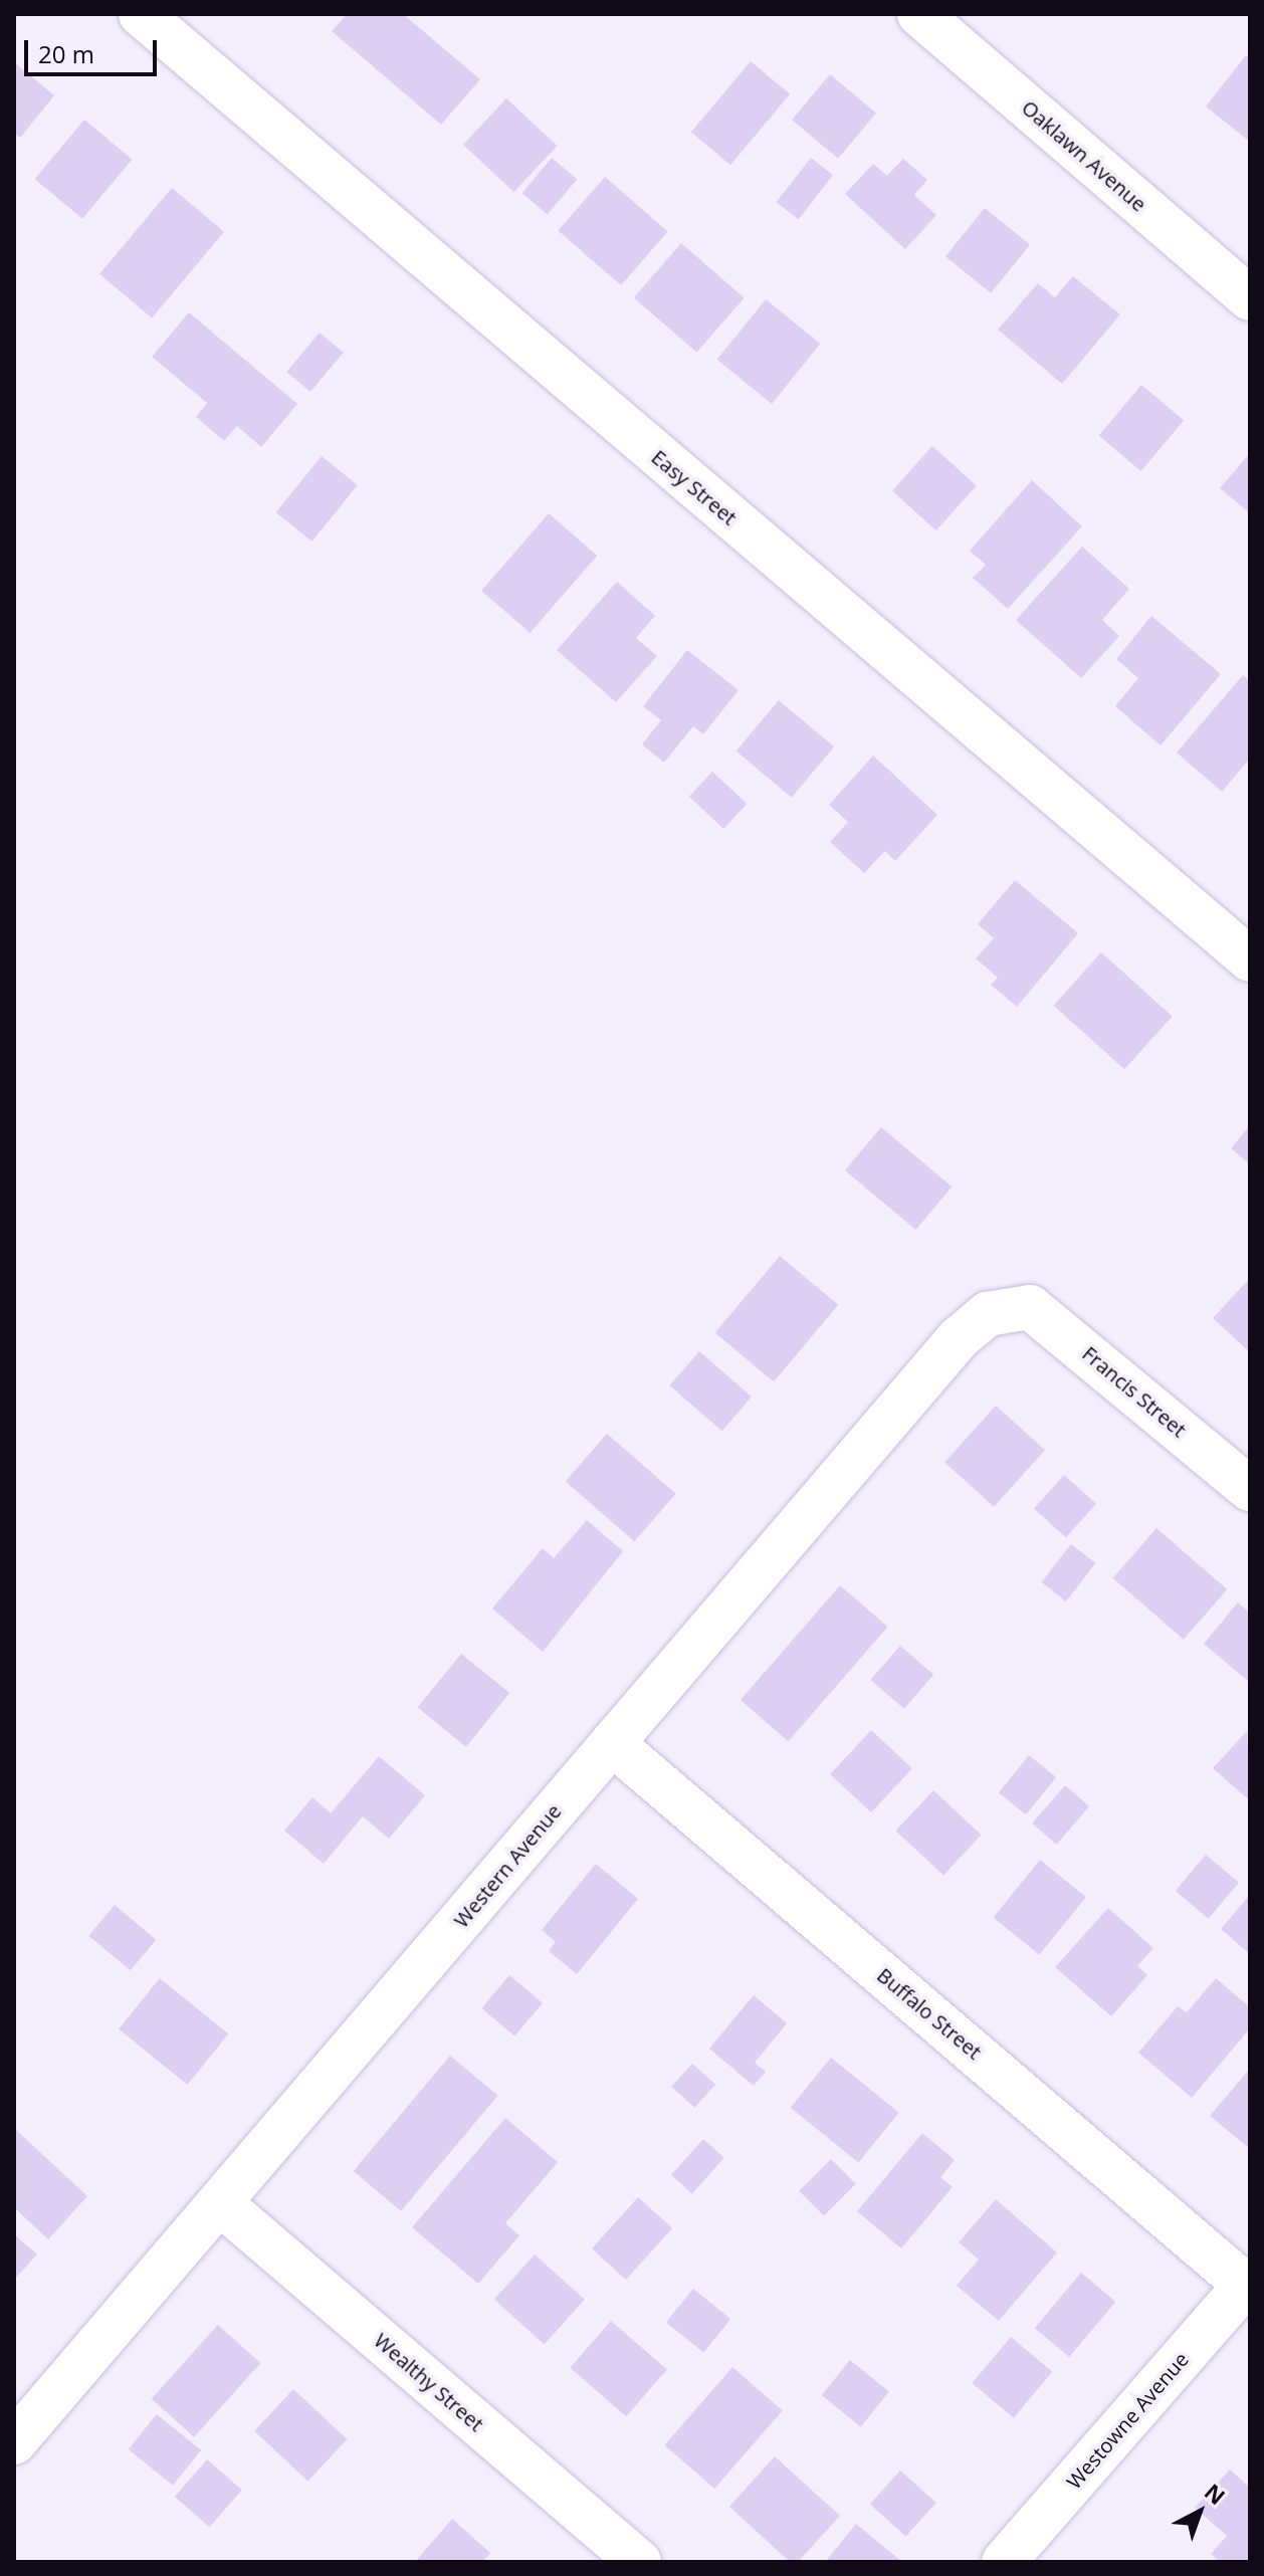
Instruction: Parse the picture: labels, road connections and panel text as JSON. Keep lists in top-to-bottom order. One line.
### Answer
{"streets":{"street":["Oaklawn Avenue","Easy Street","Francis Street","Western Avenue","Buffalo Street","Wealthy Street","Westowne Avenue"]},"crossings":[["Francis Street","Western Avenue"],["Western Avenue","Buffalo Street"],["Western Avenue","Wealthy Street"],["Buffalo Street","Westowne Avenue"]],"scale_bar":"20 m","north":"top right"}
